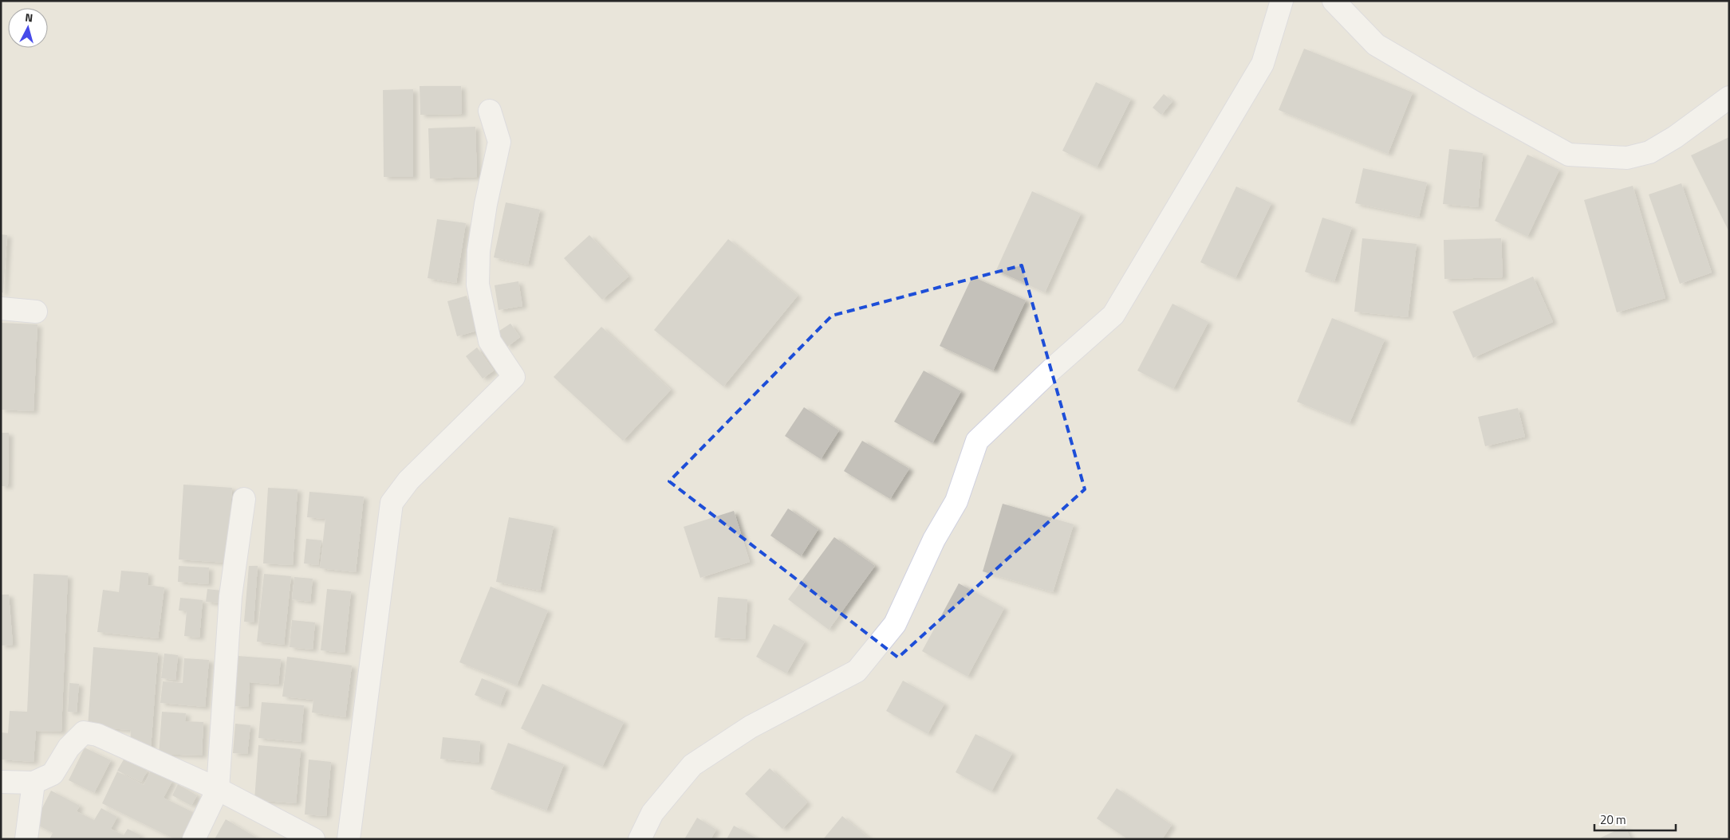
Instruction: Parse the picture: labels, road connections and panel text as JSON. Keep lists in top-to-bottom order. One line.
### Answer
{"scale_bar":"20 m","north":"top"}
